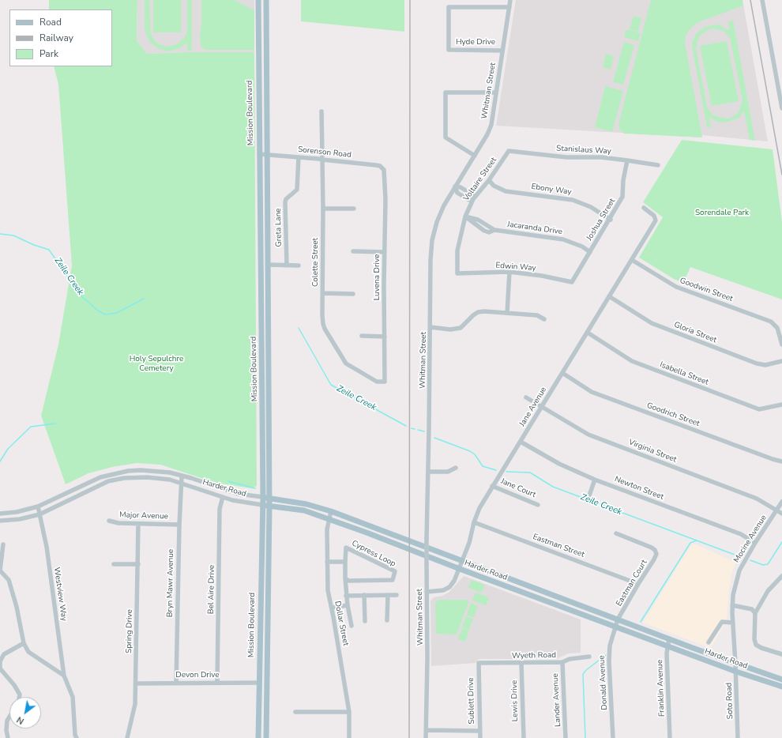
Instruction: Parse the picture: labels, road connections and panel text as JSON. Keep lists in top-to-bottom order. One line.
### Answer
{"streets":{"main road":["Mission Boulevard","Harder Road"],"street":["Hyde Drive","Whitman Street","Stanislaus Way","Sorenson Road","Voltaire Street","Ebony Way","Joshua Street","Greta Lane","Jacaranda Drive","Colette Street","Edwin Way","Luvena Drive","Goodwin Street","Gloria Street","Isabella Street","Jane Avenue","Goodrich Street","Virginia Street","Jane Court","Newton Street","Major Avenue","Mocine Avenue","Eastman Street","Cypress Loop","Bryn Mawr Avenue","Eastman Court","Bel Aire Drive","Westview Way","Dollar Street","Spring Drive","Wyeth Road","Devon Drive","Donald Avenue","Franklin Avenue","Lander Avenue","Sublett Drive","Lewis Drive","Soto Road"]},"crossings":[["Hyde Drive","Whitman Street"],["Whitman Street","Jane Avenue"],["Mission Boulevard","Sorenson Road"],["Mission Boulevard","Harder Road"],["Mission Boulevard","Devon Drive"],["Stanislaus Way","Voltaire Street"],["Stanislaus Way","Joshua Street"],["Sorenson Road","Greta Lane"],["Sorenson Road","Colette Street"],["Sorenson Road","Luvena Drive"],["Voltaire Street","Ebony Way"],["Voltaire Street","Jacaranda Drive"],["Voltaire Street","Edwin Way"],["Ebony Way","Joshua Street"],["Joshua Street","Jacaranda Drive"],["Joshua Street","Edwin Way"],["Colette Street","Luvena Drive"],["Goodwin Street","Jane Avenue"],["Gloria Street","Jane Avenue"],["Isabella Street","Jane Avenue"],["Jane Avenue","Goodrich Street"],["Jane Avenue","Virginia Street"],["Jane Avenue","Harder Road"],["Jane Avenue","Jane Court"],["Jane Avenue","Newton Street"],["Jane Avenue","Eastman Street"],["Virginia Street","Mocine Avenue"],["Harder Road","Mocine Avenue"],["Harder Road","Bryn Mawr Avenue"],["Harder Road","Eastman Court"],["Harder Road","Bel Aire Drive"],["Harder Road","Westview Way"],["Harder Road","Dollar Street"],["Harder Road","Donald Avenue"],["Harder Road","Franklin Avenue"],["Harder Road","Soto Road"],["Newton Street","Mocine Avenue"],["Major Avenue","Bryn Mawr Avenue"],["Major Avenue","Spring Drive"],["Mocine Avenue","Soto Road"],["Eastman Street","Eastman Court"],["Bryn Mawr Avenue","Devon Drive"],["Eastman Court","Donald Avenue"],["Bel Aire Drive","Devon Drive"],["Spring Drive","Devon Drive"],["Wyeth Road","Lander Avenue"],["Wyeth Road","Sublett Drive"],["Wyeth Road","Lewis Drive"]],"water":["Zeile Creek"],"parks":["Sorendale Park","Holy Sepulchre Cemetery"],"legend":["Road","Railway","Park"],"north":"bottom left"}
